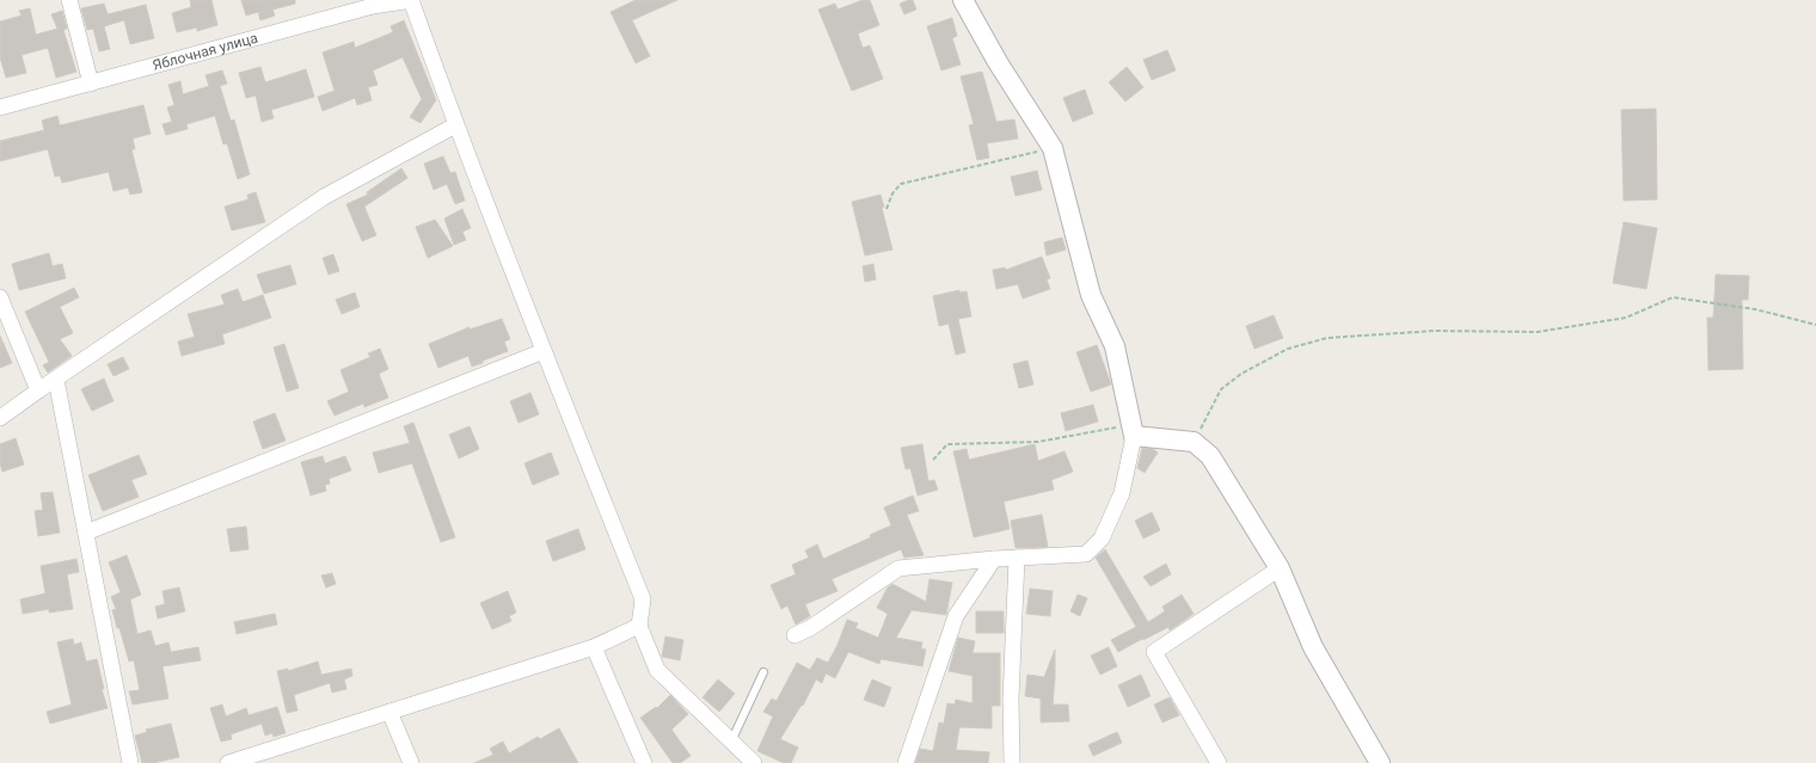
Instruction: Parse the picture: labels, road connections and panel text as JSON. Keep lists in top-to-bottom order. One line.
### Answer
{"streets":{"street":["Яблочная улица"]}}
